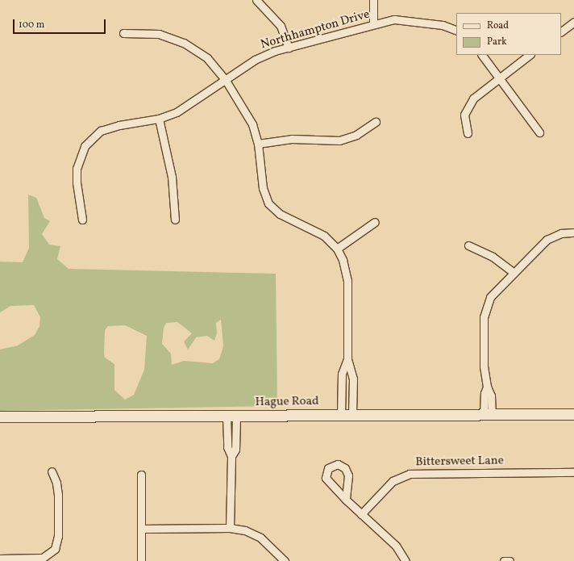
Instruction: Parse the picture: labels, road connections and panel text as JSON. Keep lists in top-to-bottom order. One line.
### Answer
{"streets":{"street":["Northhampton Drive","Hague Road","Bittersweet Lane"]},"legend":["Road","Park"],"scale_bar":"100 m"}
